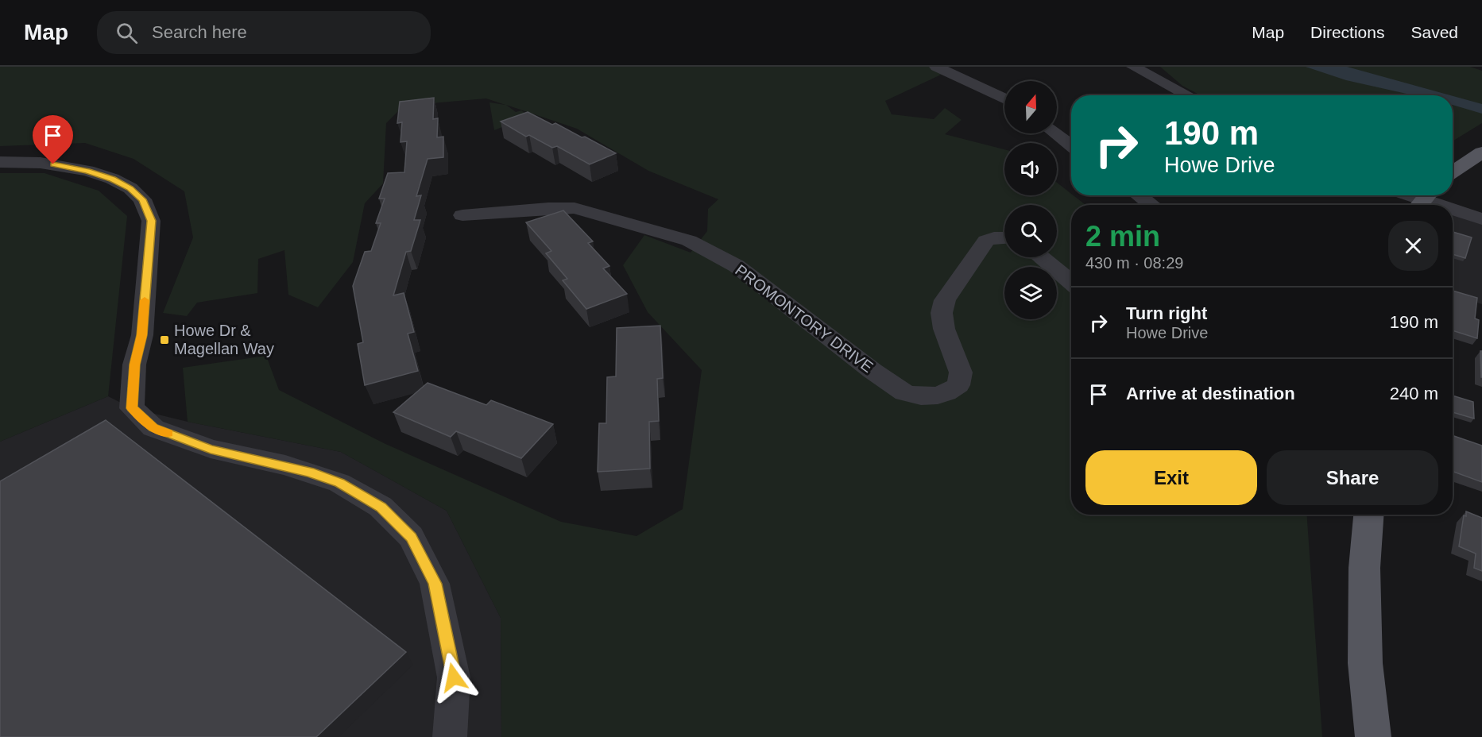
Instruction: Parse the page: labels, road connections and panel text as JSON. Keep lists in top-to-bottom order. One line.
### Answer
{"streets":{"street":["PROMONTORY DRIVE"]},"places":{"transit":["Howe Dr & Magellan Way"]},"north":"top","page":{"header":"Map","search":"Search here","nav":["Map","Directions","Saved"],"turn":["190 m","Howe Drive"],"heading":["2 min","430 m · 08:29"],"list":[{"name":"Turn right","note":"Howe Drive","value":"190 m"},{"name":"Arrive at destination","value":"240 m"}],"buttons":["Exit","Share"]}}
